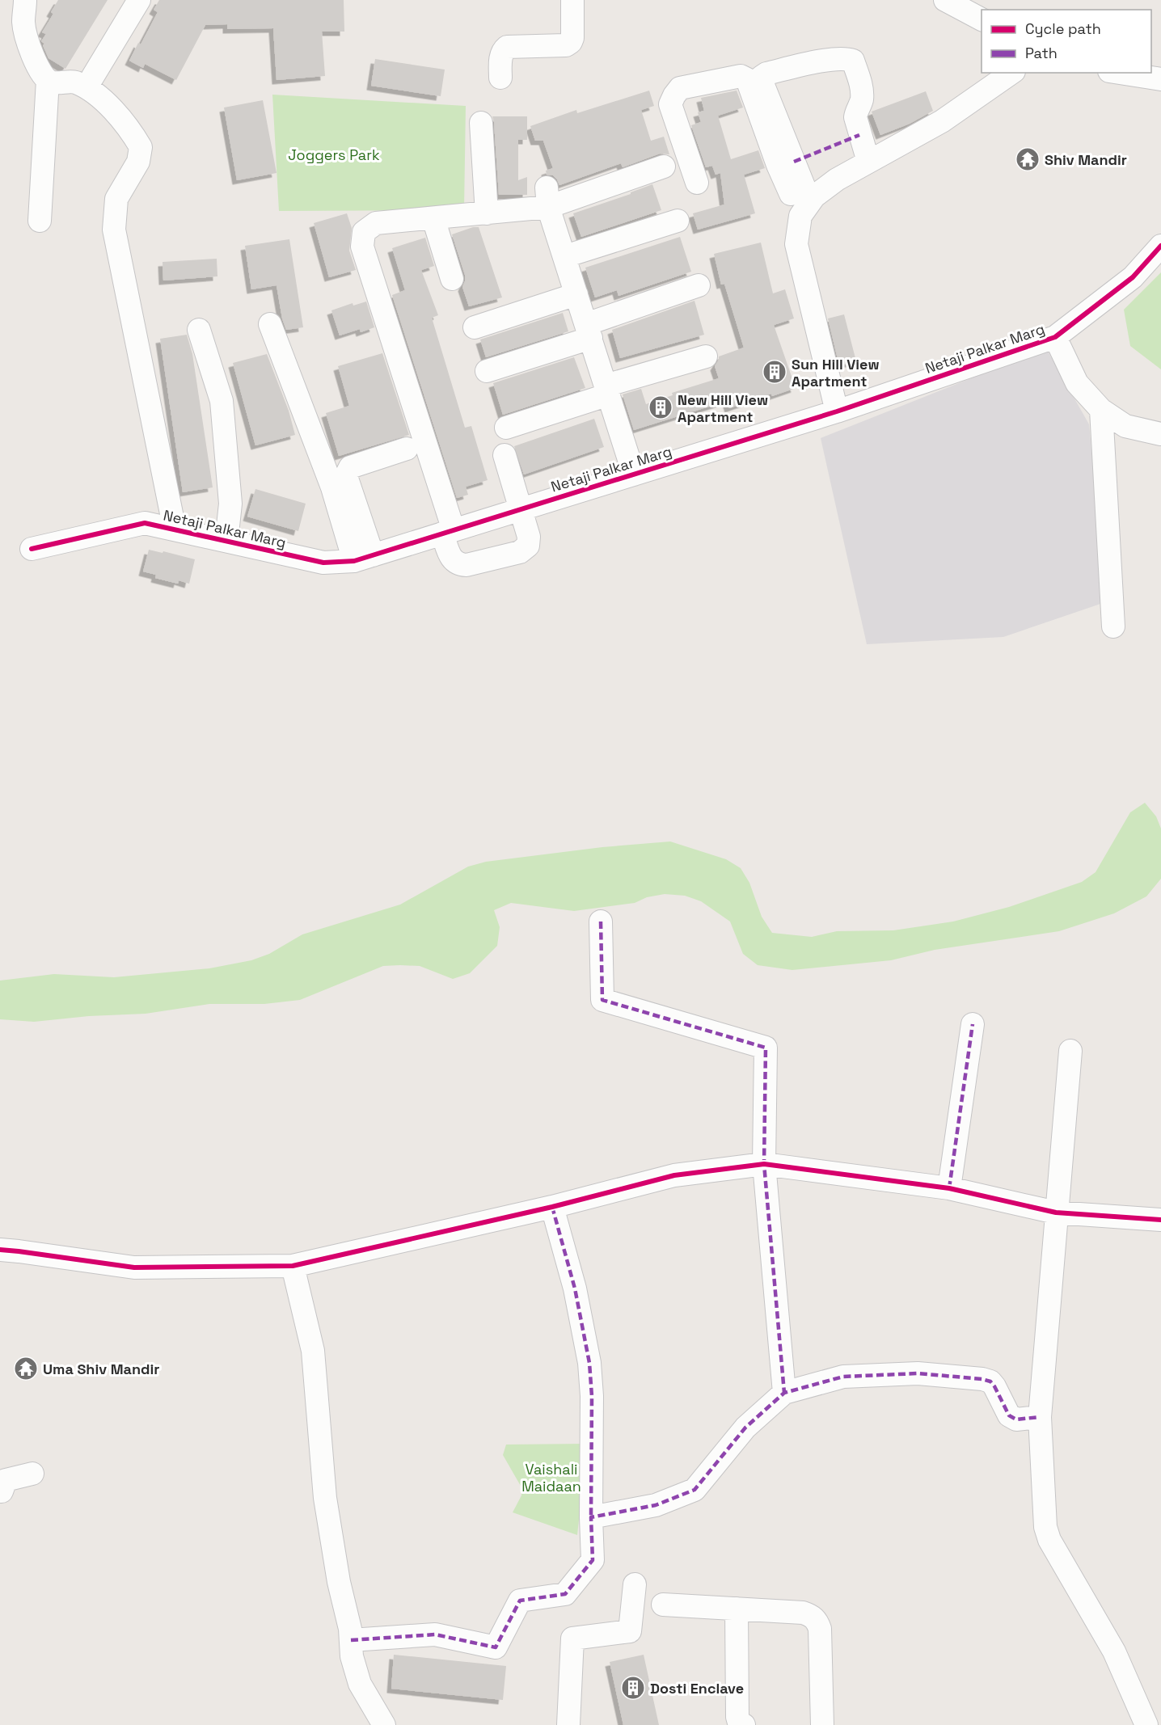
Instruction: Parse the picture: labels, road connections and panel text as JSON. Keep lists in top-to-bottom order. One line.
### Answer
{"streets":{"street":["Netaji Palkar Marg"]},"parks":["Joggers Park","Vaishali Maidaan"],"places":{"temple":["Shiv Mandir","Uma Shiv Mandir"],"building":["Sun Hill View Apartment","New Hill View Apartment","Dosti Enclave"]},"legend":["Cycle path","Path"]}
